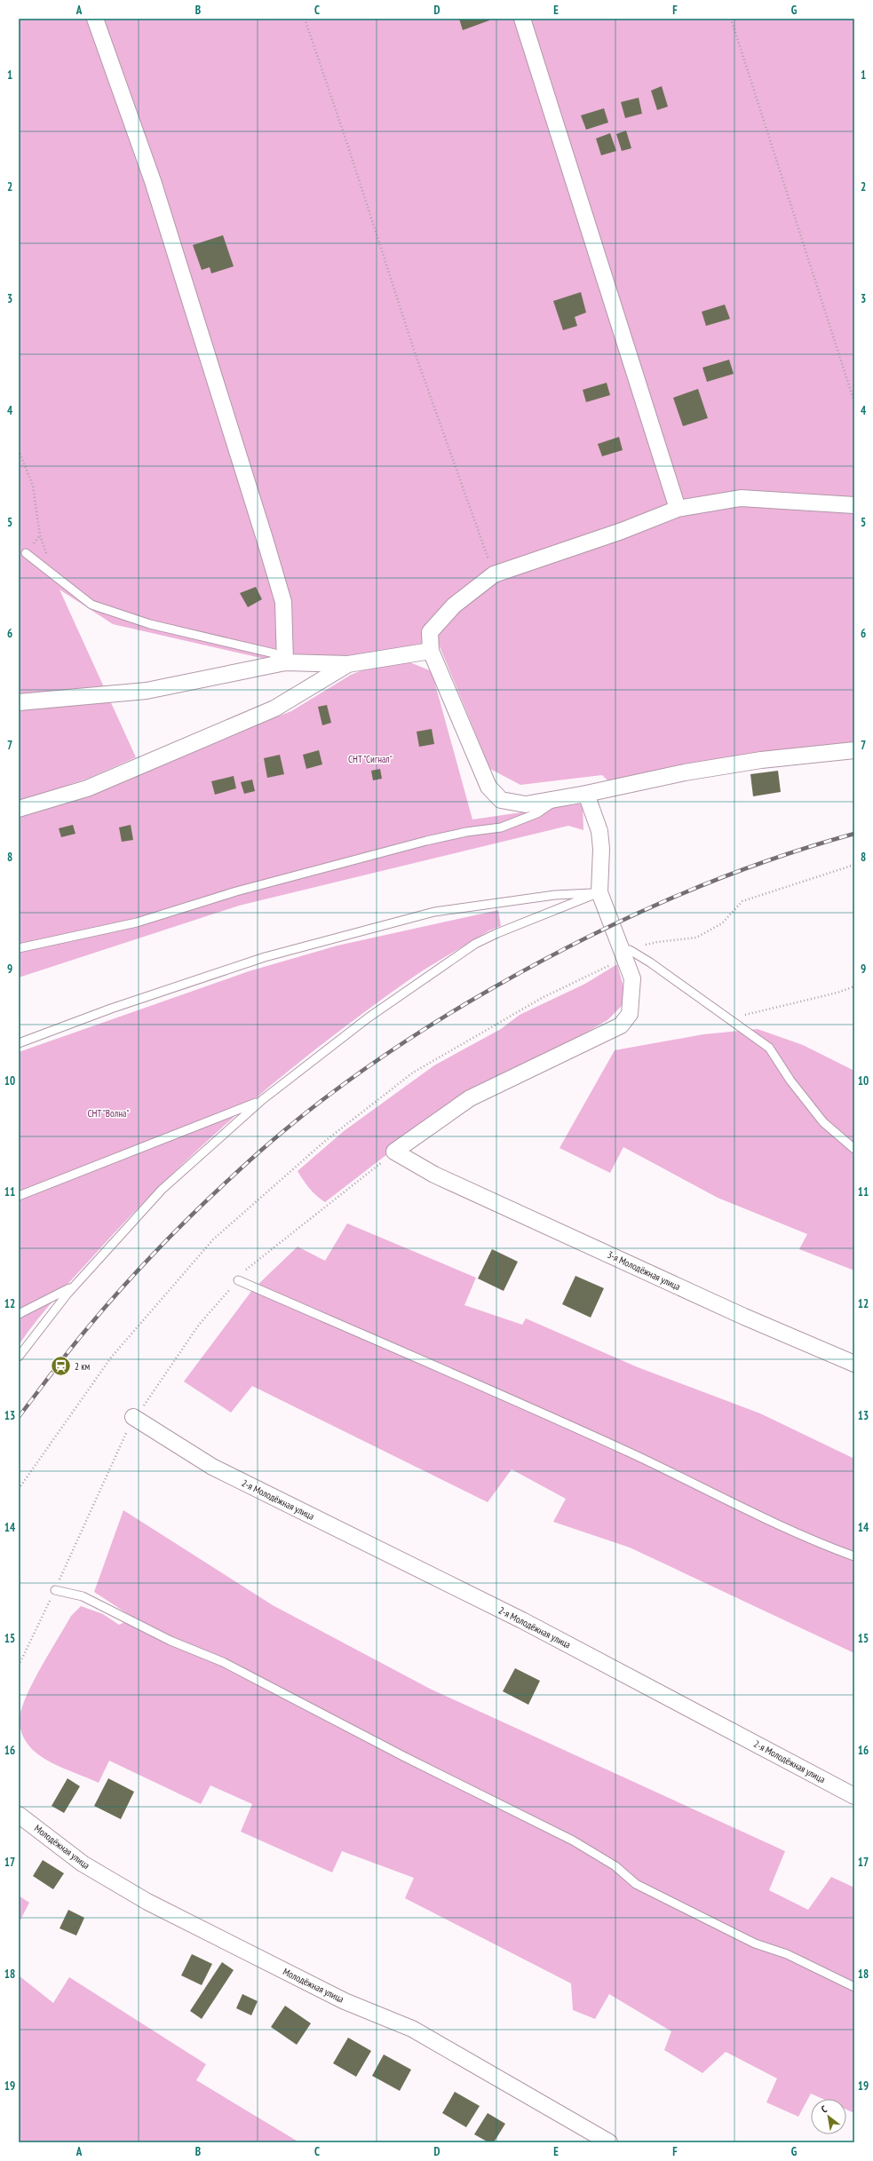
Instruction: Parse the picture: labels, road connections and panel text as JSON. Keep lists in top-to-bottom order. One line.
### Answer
{"streets":{"street":["3-я Молодёжная улица","2-я Молодёжная улица","Молодёжная улица"]},"parks":["СНТ \"Сигнал\"","СНТ \"Волна\""],"places":{"station":["2 км"]},"north":"top left","grid":{"columns":["A","B","C","D","E","F","G"],"rows":["1","2","3","4","5","6","7","8","9","10","11","12","13","14","15","16","17","18","19"]}}
